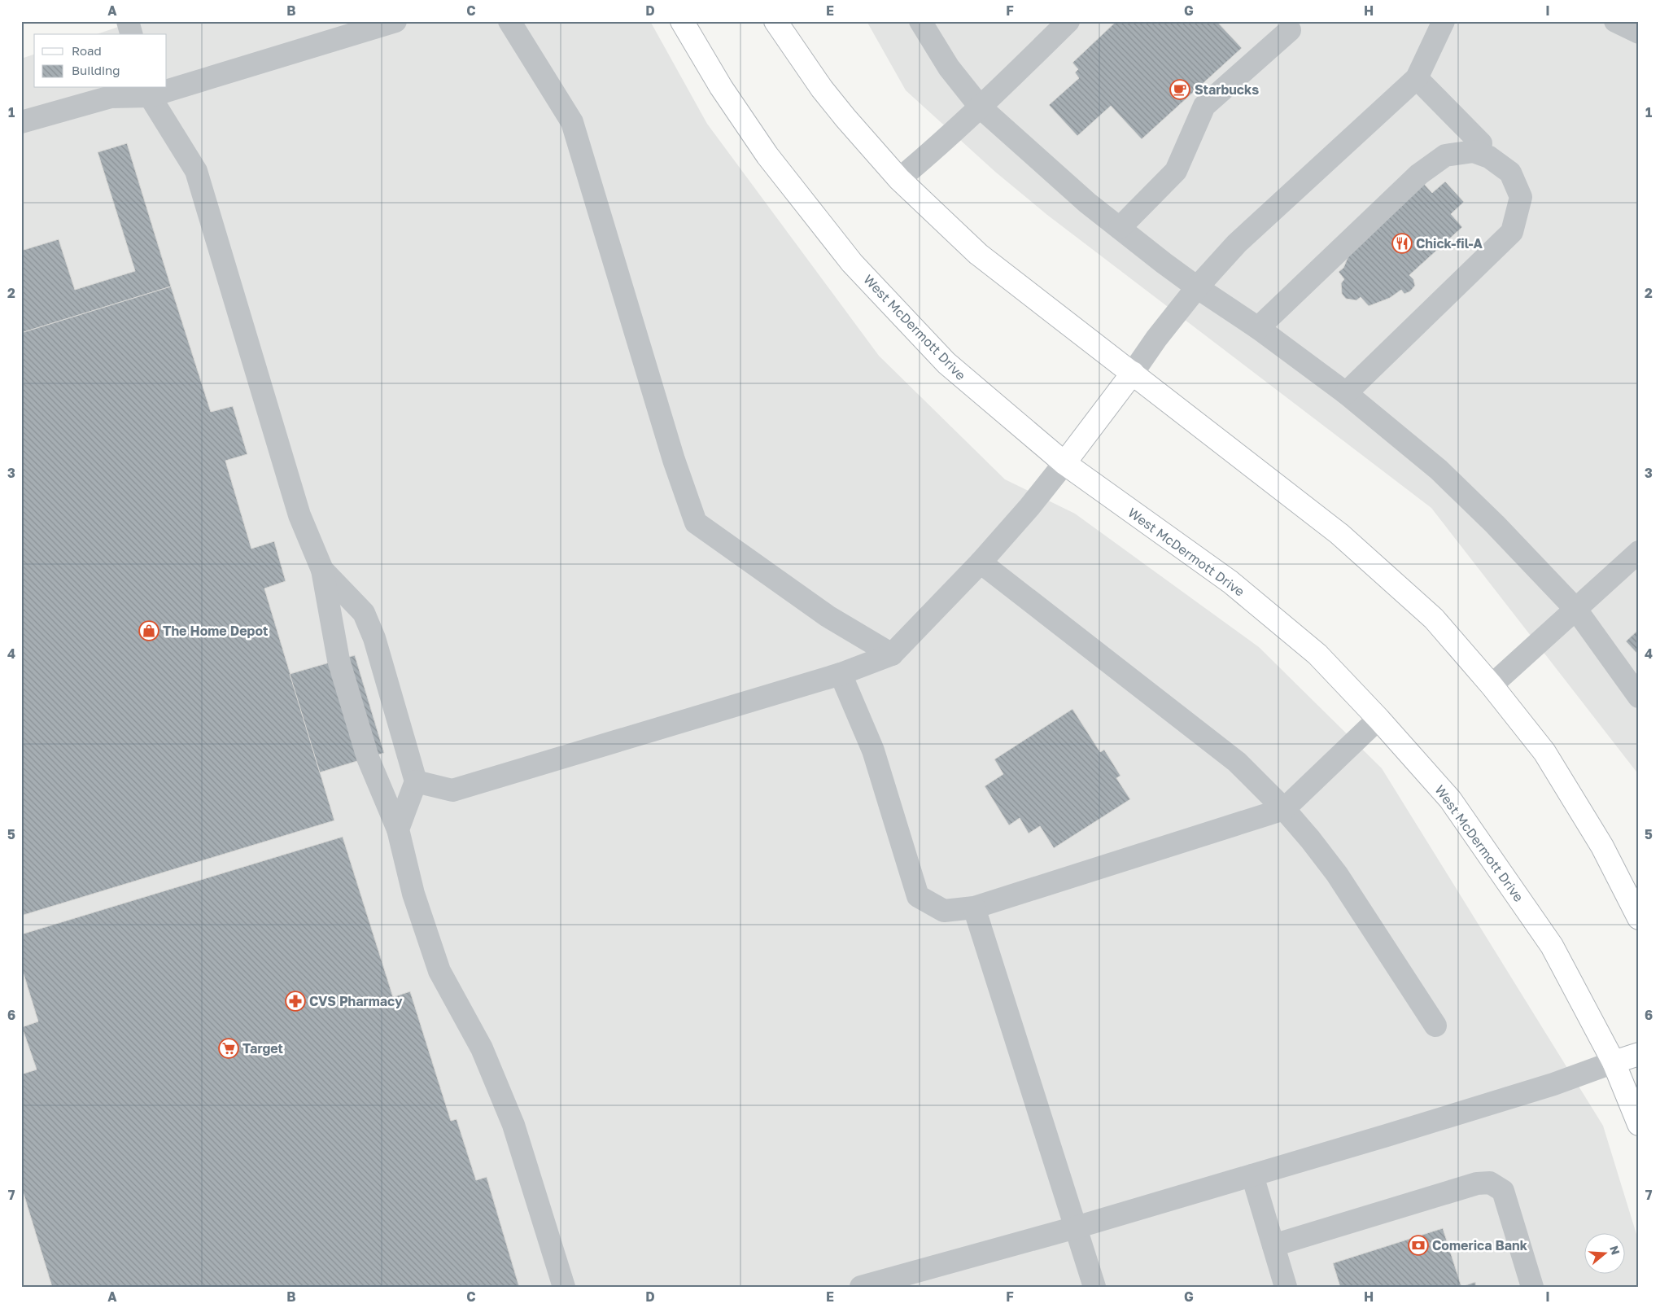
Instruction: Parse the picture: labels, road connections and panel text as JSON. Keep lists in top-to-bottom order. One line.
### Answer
{"streets":{"main road":["West McDermott Drive"]},"places":{"cafe":["Starbucks"],"restaurant":["Chick-fil-A"],"shop":["The Home Depot"],"pharmacy":["CVS Pharmacy"],"supermarket":["Target"],"bank":["Comerica Bank"]},"legend":["Road","Building"],"north":"right","grid":{"columns":["A","B","C","D","E","F","G","H","I"],"rows":["1","2","3","4","5","6","7"]}}
